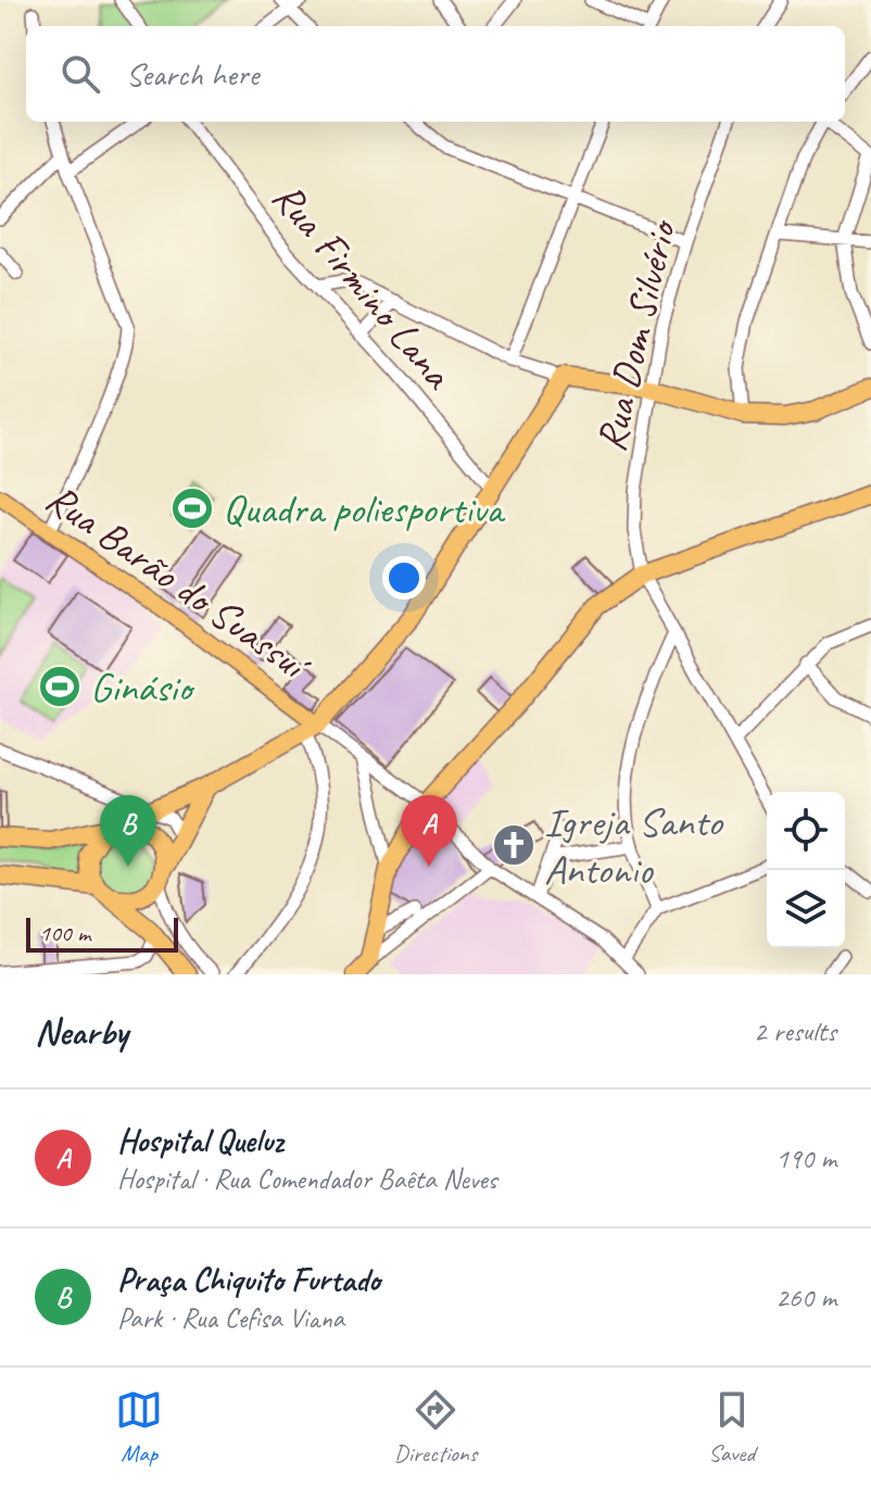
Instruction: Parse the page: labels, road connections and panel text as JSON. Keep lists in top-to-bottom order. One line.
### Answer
{"streets":{"main road":["Rua Barão do Suassuí"],"street":["Rua Firmino Lana","Rua Dom Silvério"]},"places":{"sports":["Quadra poliesportiva","Ginásio"],"church":["Igreja Santo Antonio"]},"scale_bar":"100 m","page":{"search":"Search here","pins":["A","B"],"scale":"100 m","heading":["Nearby","2 results"],"list":[{"mark":"A","name":"Hospital Queluz","note":"Hospital · Rua Comendador Baêta Neves","value":"190 m"},{"mark":"B","name":"Praça Chiquito Furtado","note":"Park · Rua Cefisa Viana","value":"260 m"}],"nav":["Map","Directions","Saved"]}}
